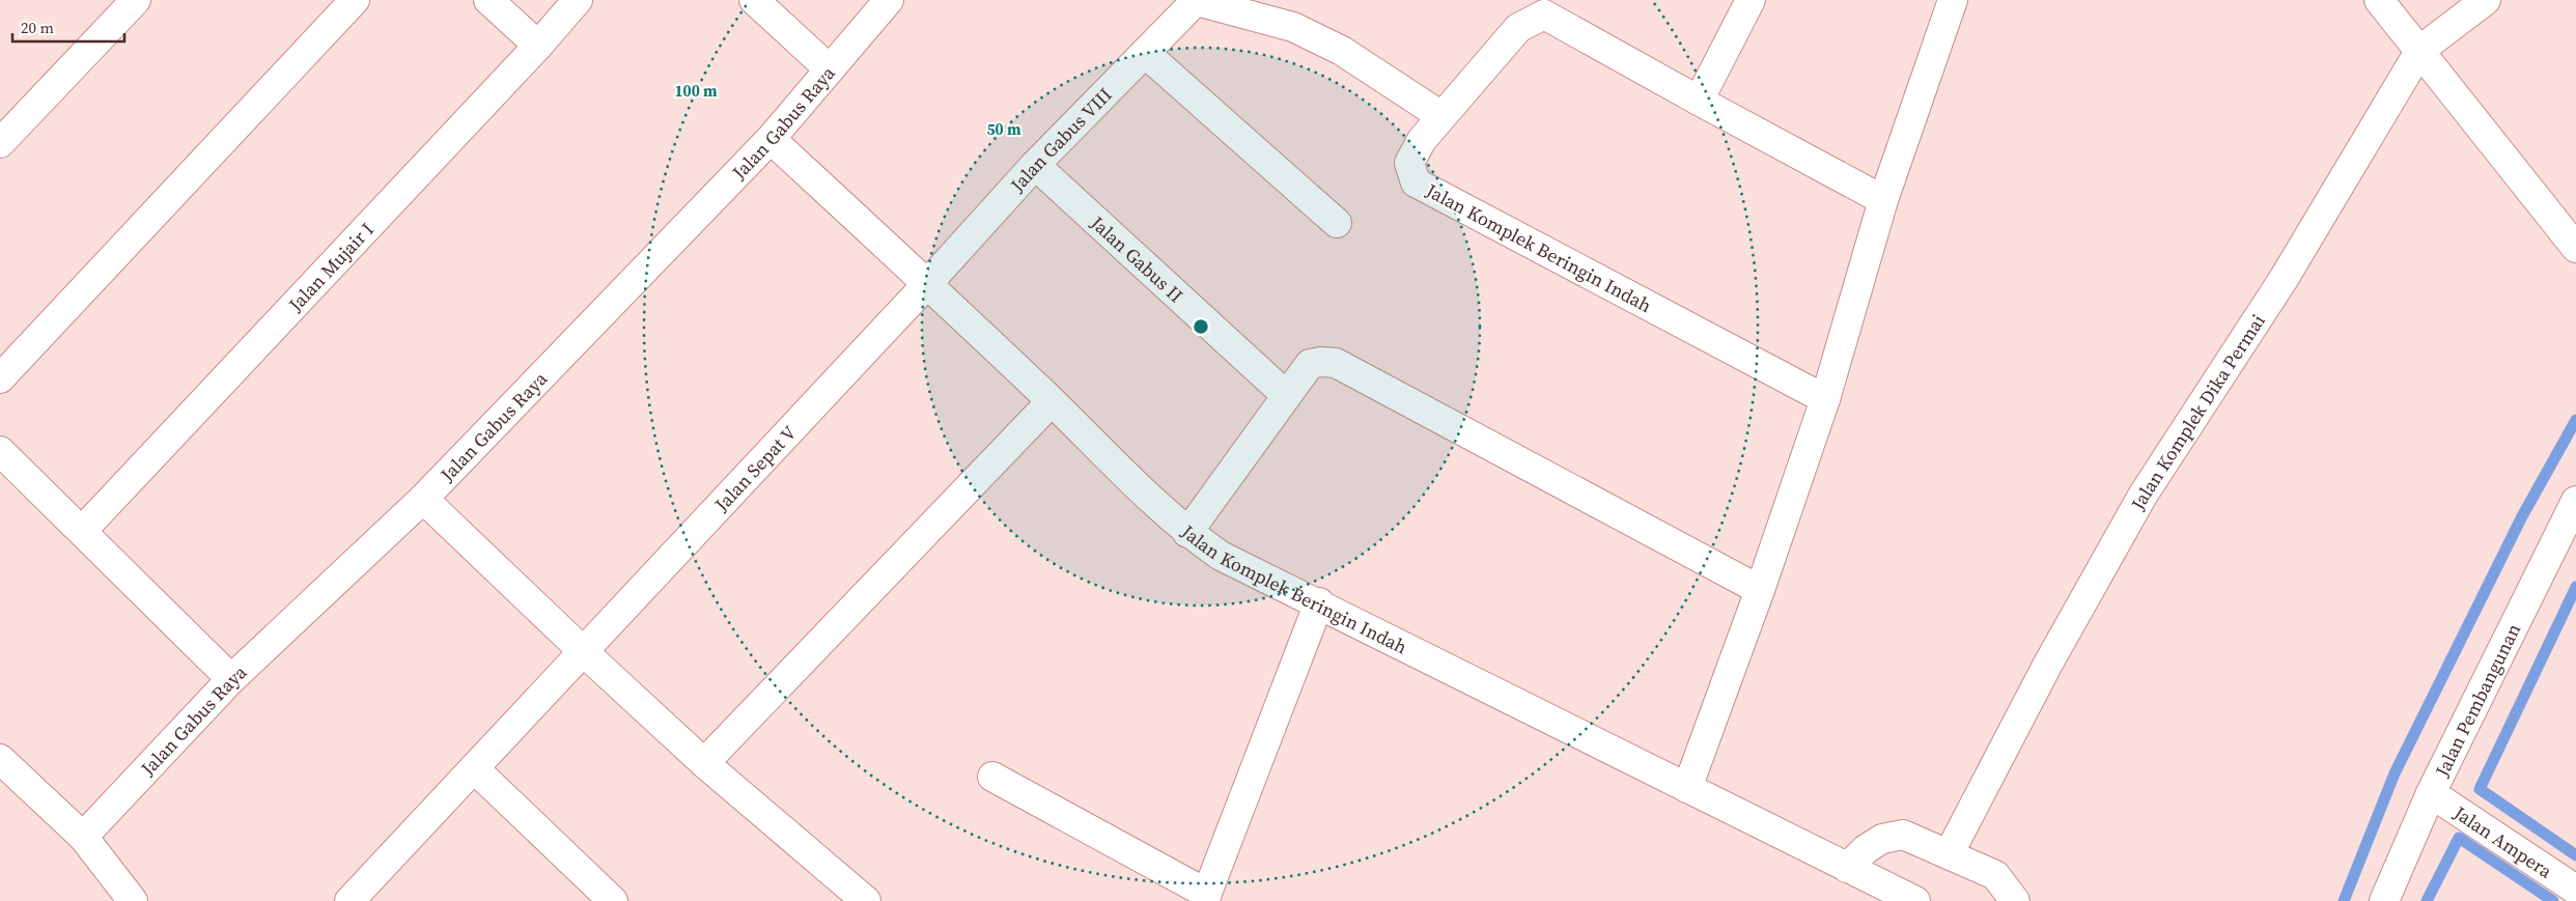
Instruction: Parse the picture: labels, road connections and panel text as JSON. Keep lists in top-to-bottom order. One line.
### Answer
{"streets":{"street":["Jalan Gabus Raya","Jalan Gabus VIII","Jalan Komplek Beringin Indah","Jalan Gabus II","Jalan Mujair I","Jalan Komplek Dika Permai","Jalan Sepat V","Jalan Pembangunan","Jalan Ampera"]},"crossings":[["Jalan Gabus VIII","Jalan Gabus II"],["Jalan Gabus VIII","Jalan Sepat V"],["Jalan Komplek Beringin Indah","Jalan Gabus II"],["Jalan Pembangunan","Jalan Ampera"]],"scale_bar":"20 m","rings":["100 m","50 m"]}
